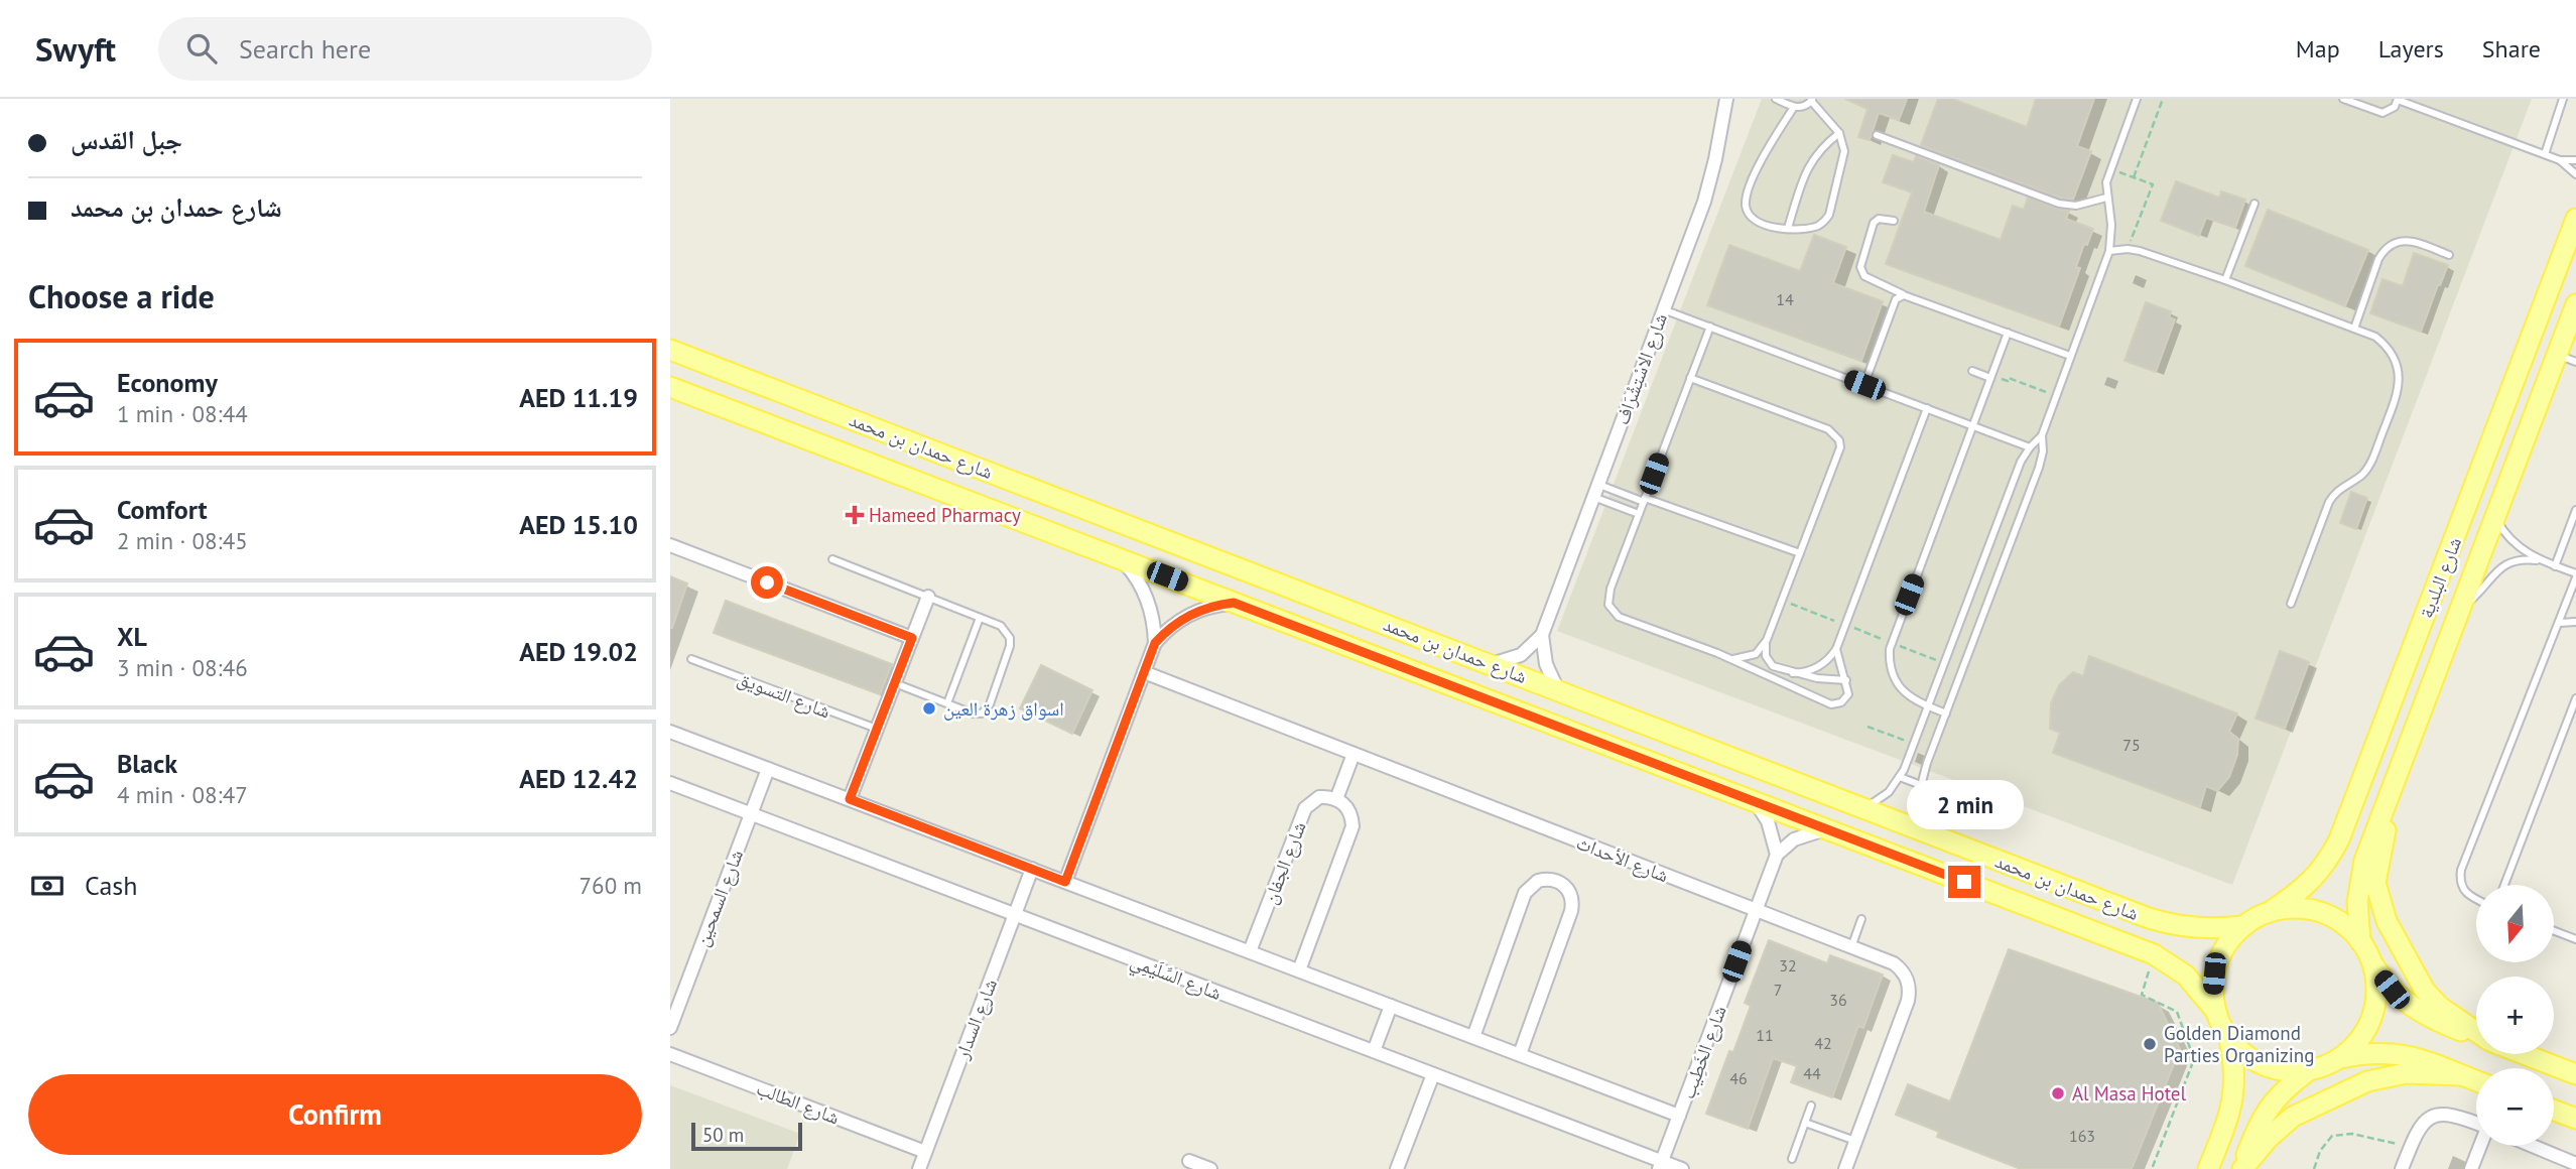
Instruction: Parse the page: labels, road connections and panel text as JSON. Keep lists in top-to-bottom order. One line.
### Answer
{"streets":{"main road":["شارع حمدان بن محمد","شارع البلدية"],"street":["شارع الاسْتِشْرَاف","شارع الأحداث","شارع الجفان","شارع السمحين","شارع السِّلَيْمِي","شارع السدار","شارع الخَطِيب","شارع الطالب"],"lane":["شارع التسويق"]},"crossings":[["شارع حمدان بن محمد","شارع البلدية"],["شارع الأحداث","شارع الخَطِيب"],["شارع السمحين","شارع السِّلَيْمِي"],["شارع السِّلَيْمِي","شارع السدار"],["شارع السِّلَيْمِي","شارع الخَطِيب"],["شارع السدار","شارع الطالب"]],"places":{"health":["Hameed Pharmacy"],"other":["اسواق زهرة العين","Golden Diamond Parties Organizing","Al Masa Hotel"]},"house_numbers":["14","75","32","7","36","11","42","44","46","163"],"scale_bar":"50 m","north":"bottom","page":{"header":"Swyft","search":"Search here","nav":["Map","Layers","Share"],"banner":["جبل القدس","شارع حمدان بن محمد"],"heading":"Choose a ride","list":[{"name":"Economy","note":"1 min · 08:44","value":"AED 11.19"},{"name":"Comfort","note":"2 min · 08:45","value":"AED 15.10"},{"name":"XL","note":"3 min · 08:46","value":"AED 19.02"},{"name":"Black","note":"4 min · 08:47","value":"AED 12.42"}],"bubble":"2 min","pay":["Cash","760 m"],"map_buttons":["+","−"],"buttons":"Confirm","scale":"50 m"}}
